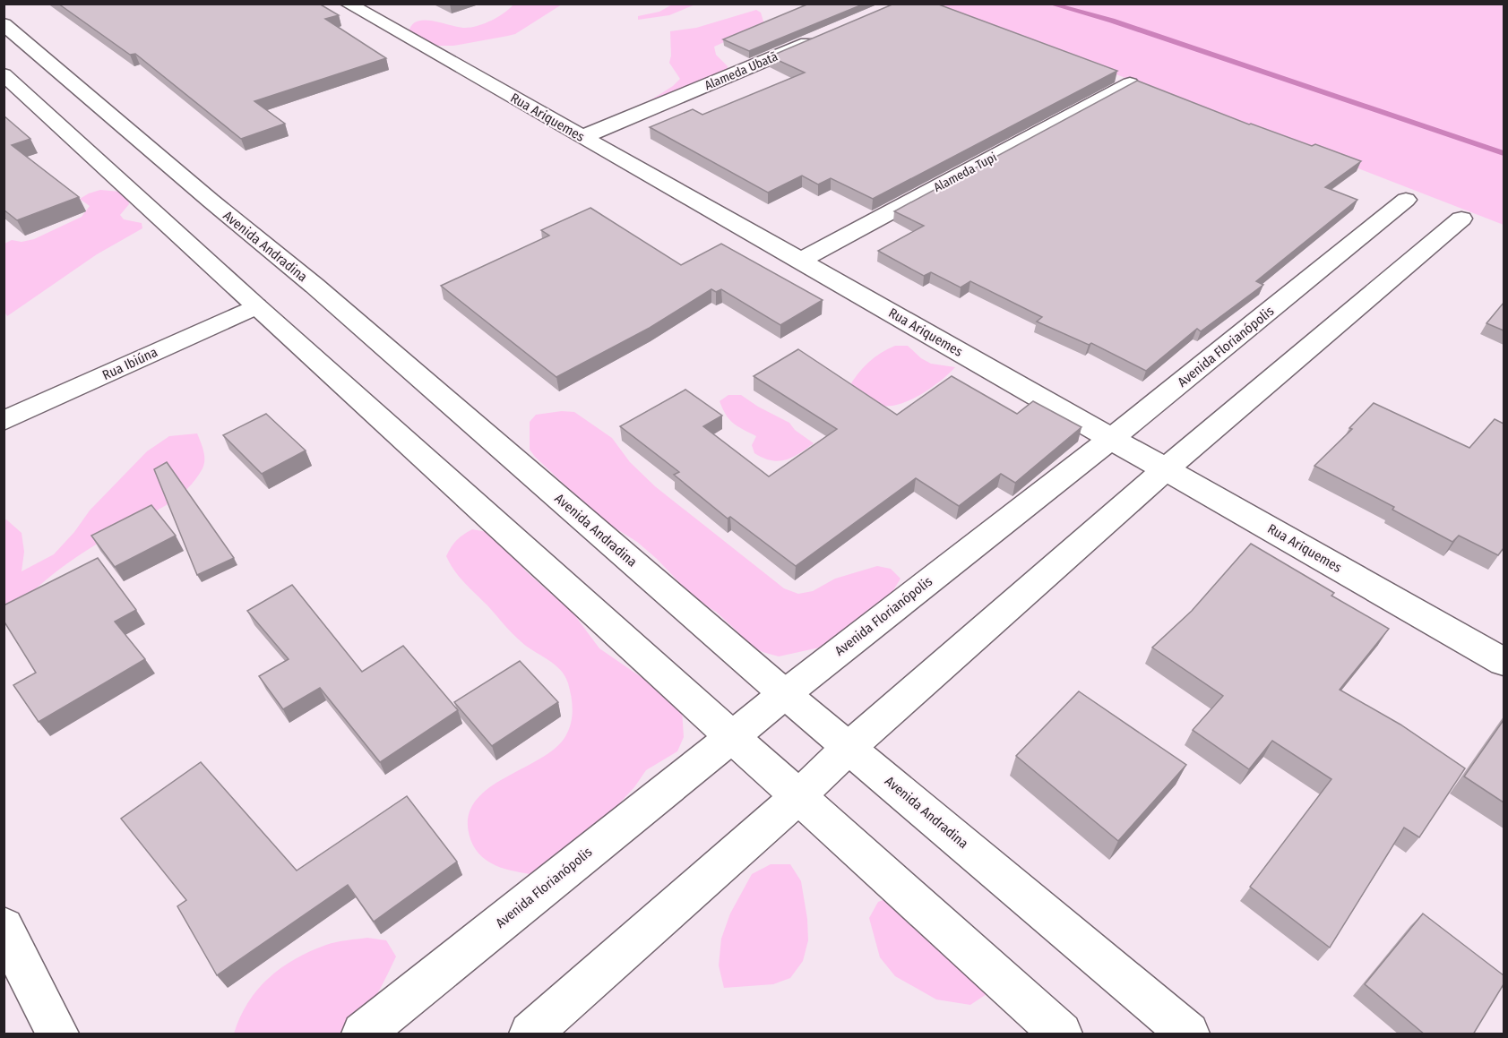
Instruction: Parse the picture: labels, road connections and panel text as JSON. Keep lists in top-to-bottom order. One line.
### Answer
{"streets":{"street":["Alameda Ubatã","Rua Ariquemes","Alameda Tupi","Avenida Andradina","Avenida Florianópolis","Rua Ibiúna"]},"crossings":[["Alameda Ubatã","Rua Ariquemes"],["Rua Ariquemes","Alameda Tupi"],["Rua Ariquemes","Avenida Florianópolis"],["Avenida Andradina","Avenida Florianópolis"],["Avenida Andradina","Rua Ibiúna"]]}
